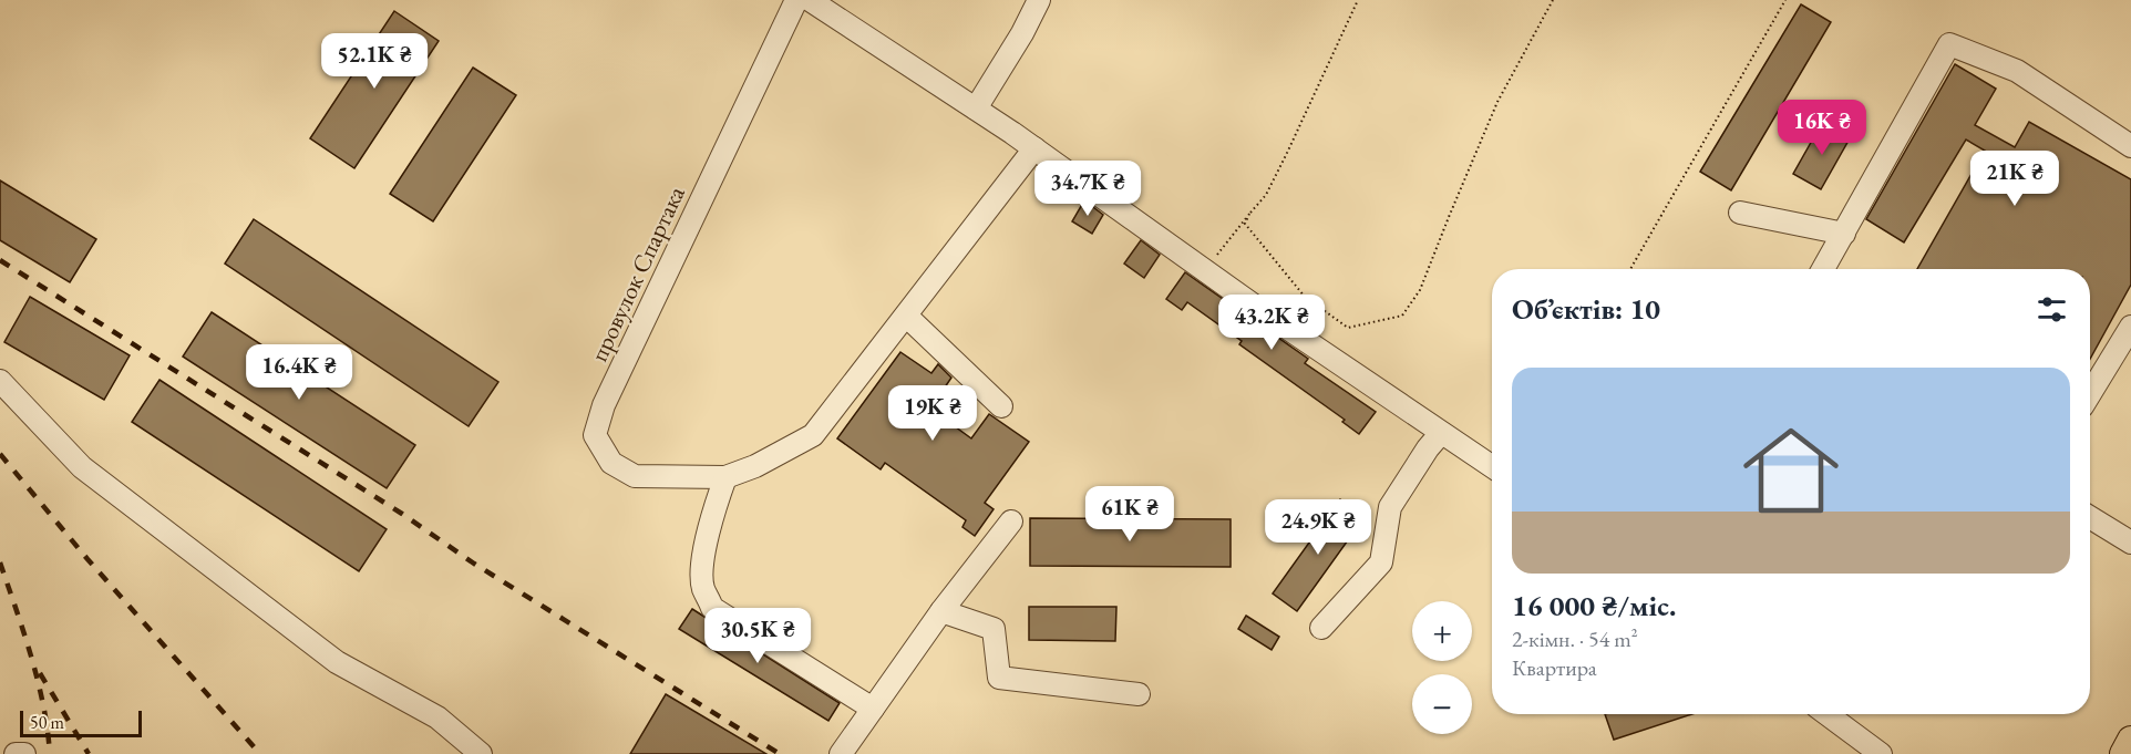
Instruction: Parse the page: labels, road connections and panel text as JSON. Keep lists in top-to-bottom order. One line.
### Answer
{"streets":{"street":["провулок Спартака"]},"scale_bar":"50 m","page":{"price":["52.1K ₴","16K ₴","21K ₴","34.7K ₴","43.2K ₴","16.4K ₴","19K ₴","61K ₴","24.9K ₴","30.5K ₴"],"heading":"Об’єктів: 10","list":[{"name":"16 000 ₴/міс.","note":"2-кімн. · 54 m² · Квартира"}],"map_buttons":["+","−"],"scale":"50 m"}}
